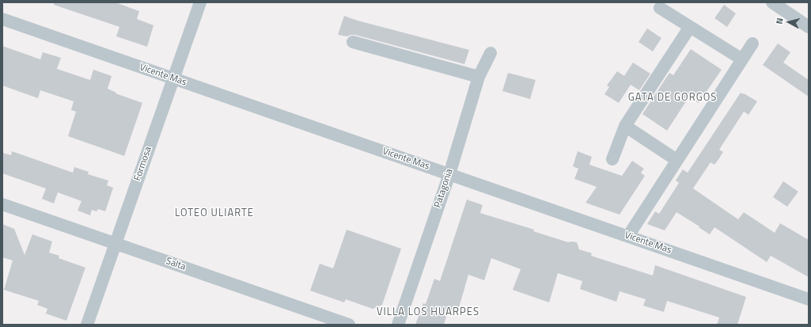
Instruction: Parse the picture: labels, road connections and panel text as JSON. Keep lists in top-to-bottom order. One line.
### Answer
{"streets":{"street":["Vicente Mas","Formosa","Patagonia","Salta"]},"crossings":[["Vicente Mas","Formosa"],["Vicente Mas","Patagonia"],["Formosa","Salta"]],"districts":["GATA DE GORGOS","LOTEO ULIARTE","VILLA LOS HUARPES"],"north":"left"}
